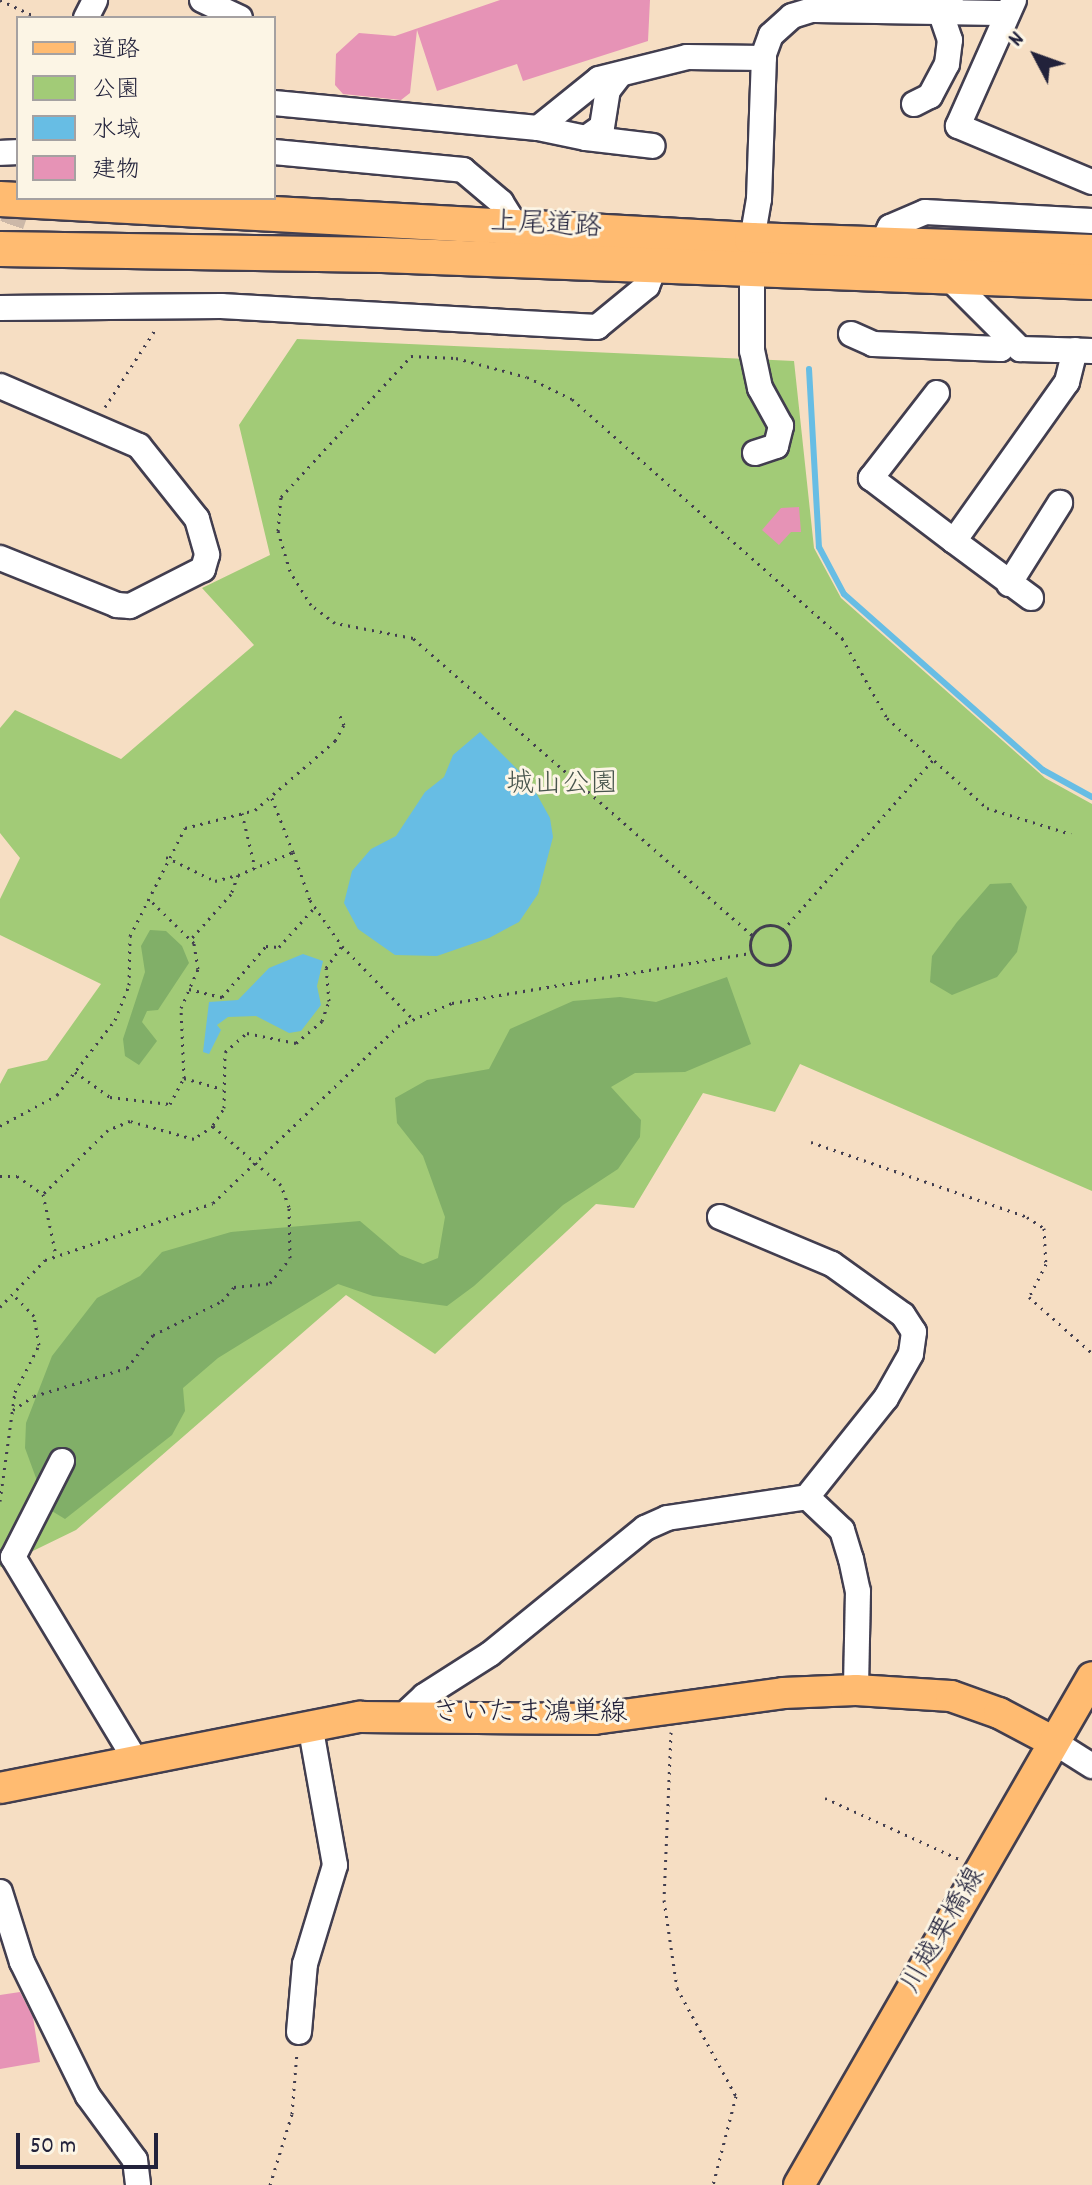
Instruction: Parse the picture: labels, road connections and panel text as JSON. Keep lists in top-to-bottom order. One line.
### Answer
{"streets":{"highway":["上尾道路"],"main road":["さいたま鴻巣線","川越栗橋線"]},"crossings":[["さいたま鴻巣線","川越栗橋線"]],"parks":["城山公園"],"legend":["道路","公園","水域","建物"],"scale_bar":"50 m","north":"top left"}
